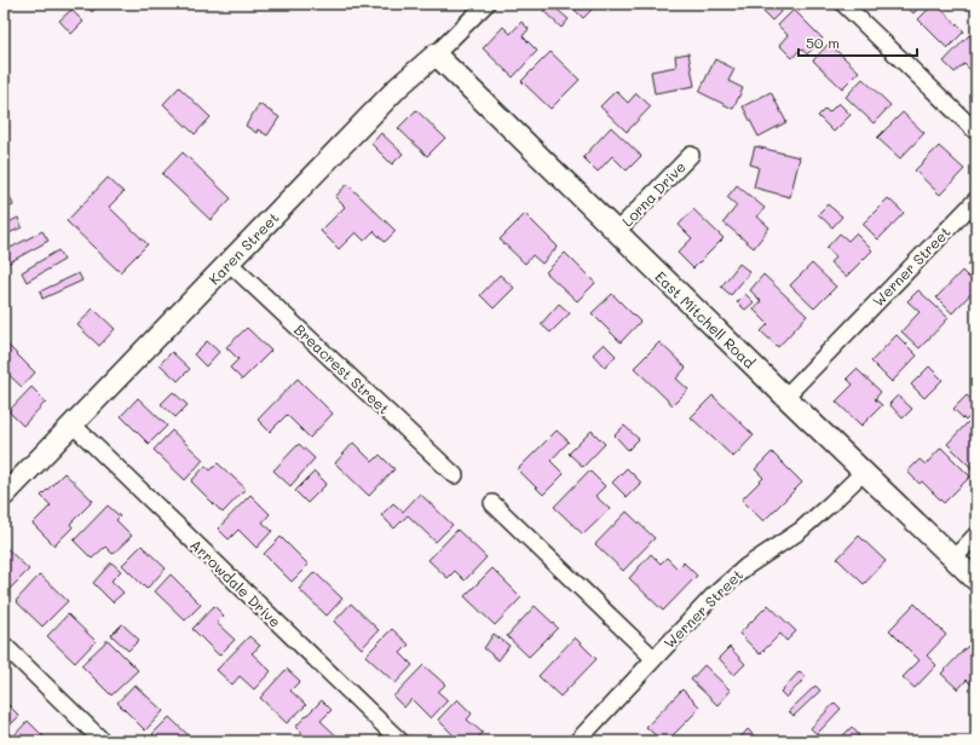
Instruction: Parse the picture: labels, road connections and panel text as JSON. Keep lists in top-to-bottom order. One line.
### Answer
{"streets":{"street":["Lorna Drive","Karen Street","Werner Street","East Mitchell Road","Breacrest Street","Arrowdale Drive"]},"crossings":[["Lorna Drive","East Mitchell Road"],["Karen Street","East Mitchell Road"],["Karen Street","Breacrest Street"],["Karen Street","Arrowdale Drive"],["Werner Street","East Mitchell Road"]],"scale_bar":"50 m"}
